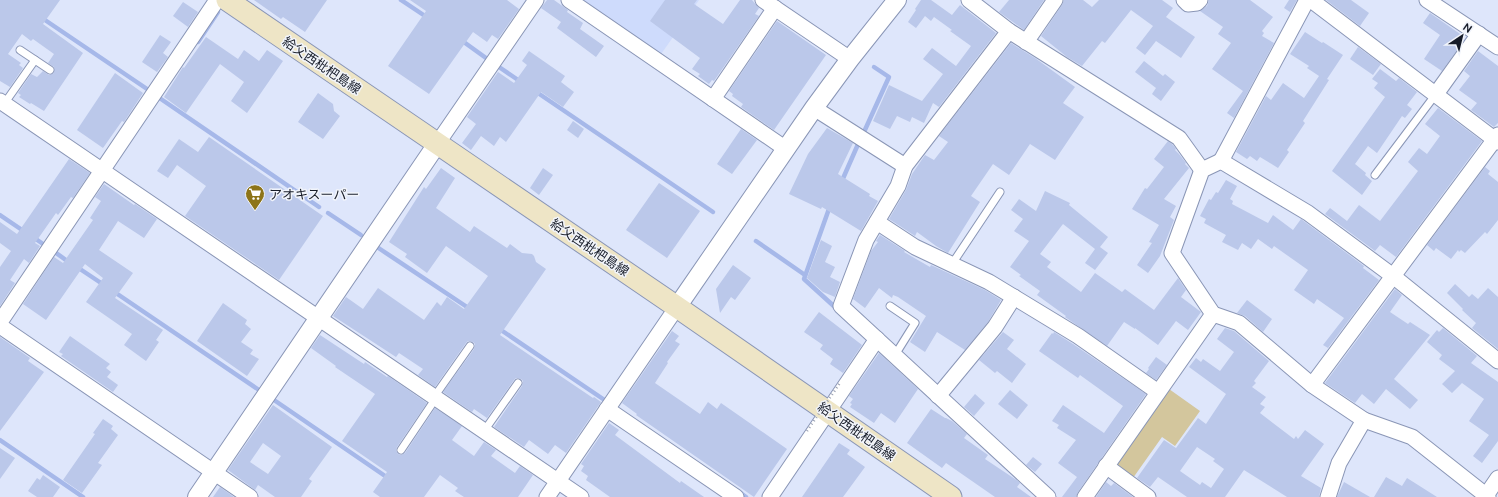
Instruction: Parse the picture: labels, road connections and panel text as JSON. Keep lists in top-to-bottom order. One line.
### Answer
{"streets":{"main road":["給父西枇杷島線"]},"places":{"supermarket":["アオキスーパー"]},"north":"top right"}
